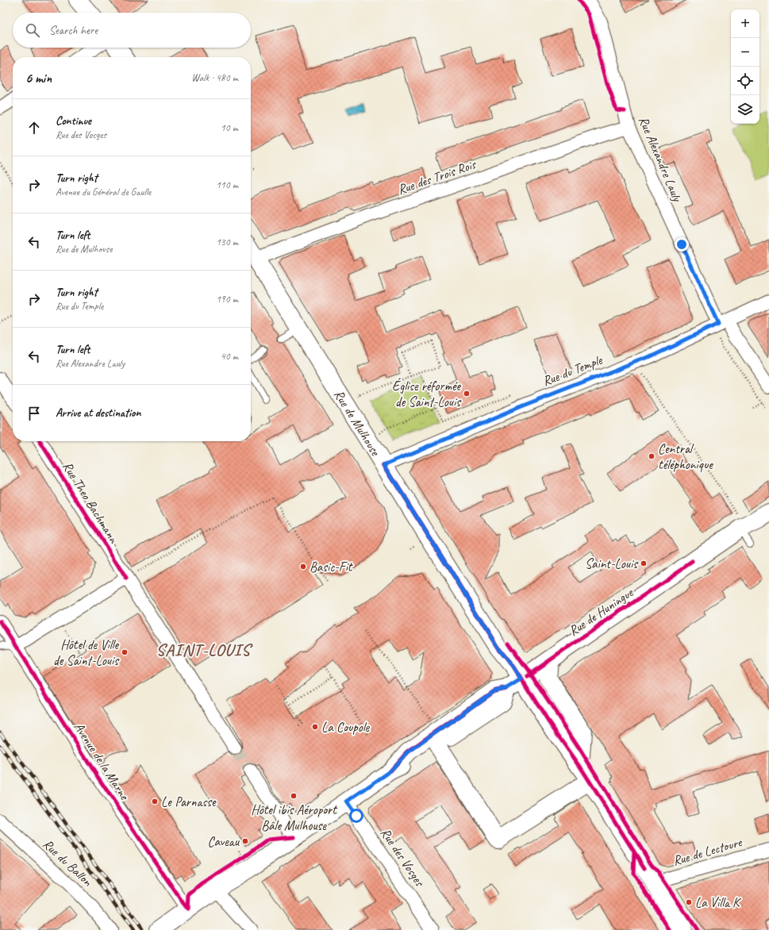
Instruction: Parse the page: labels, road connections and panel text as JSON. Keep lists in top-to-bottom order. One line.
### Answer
{"streets":{"main road":["Rue de Mulhouse","Rue de Huningue"],"street":["Rue Alexandre Lauly","Rue des Trois Rois","Rue du Temple","Rue Theo Bachmann","Avenue de la Marne","Rue de Lectoure","Rue des Vosges","Rue du Ballon"]},"crossings":[["Rue Alexandre Lauly","Rue des Trois Rois"],["Rue Alexandre Lauly","Rue du Temple"],["Rue des Trois Rois","Rue de Mulhouse"],["Rue du Temple","Rue de Mulhouse"],["Rue de Mulhouse","Rue de Huningue"],["Rue de Mulhouse","Rue de Lectoure"],["Rue de Huningue","Avenue de la Marne"],["Rue de Huningue","Rue des Vosges"]],"districts":["SAINT-LOUIS"],"places":["Église réformée de Saint-Louis","Central téléphonique","Saint-Louis","Basic-Fit","Hôtel de Ville de Saint-Louis","La Coupole","Hôtel ibis Aéroport Bâle Mulhouse","Le Parnasse","Caveau","La Villa K"],"page":{"map_buttons":["+","−"],"search":"Search here","heading":["6 min","Walk · 480 m"],"list":[["Continue","Rue des Vosges","10 m"],["Turn right","Avenue du Général de Gaulle","110 m"],["Turn left","Rue de Mulhouse","130 m"],["Turn right","Rue du Temple","190 m"],["Turn left","Rue Alexandre Lauly","40 m"],"Arrive at destination"]}}
